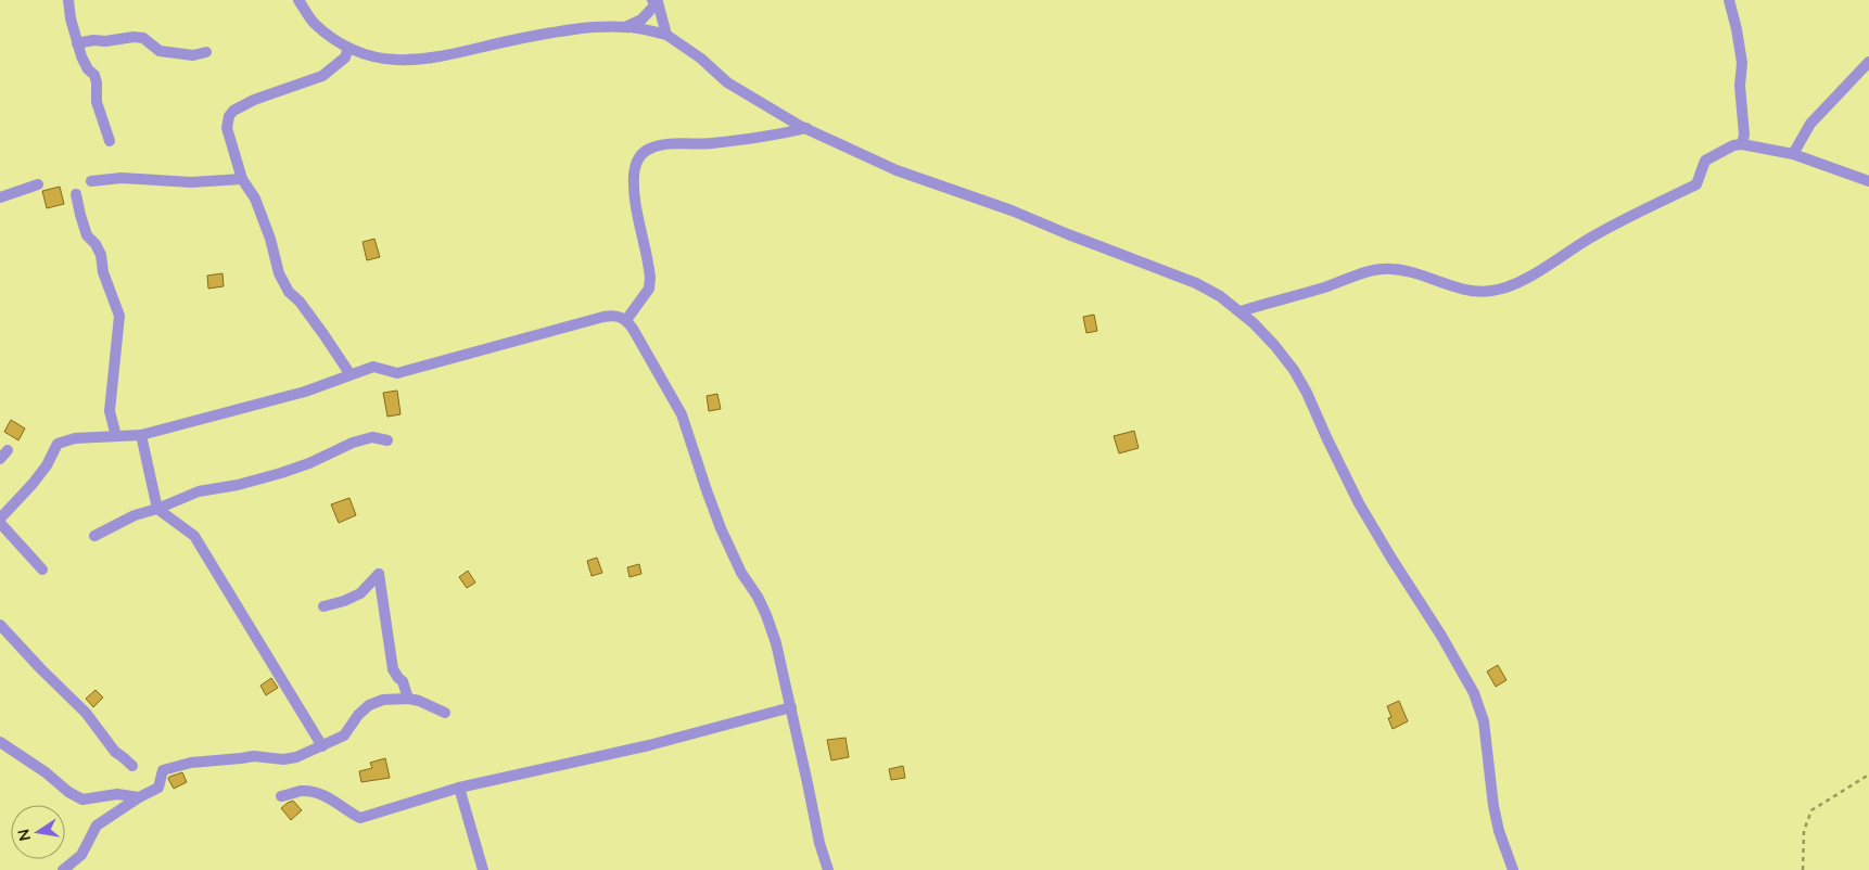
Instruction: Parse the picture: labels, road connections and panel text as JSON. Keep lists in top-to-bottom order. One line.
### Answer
{"north":"left"}
